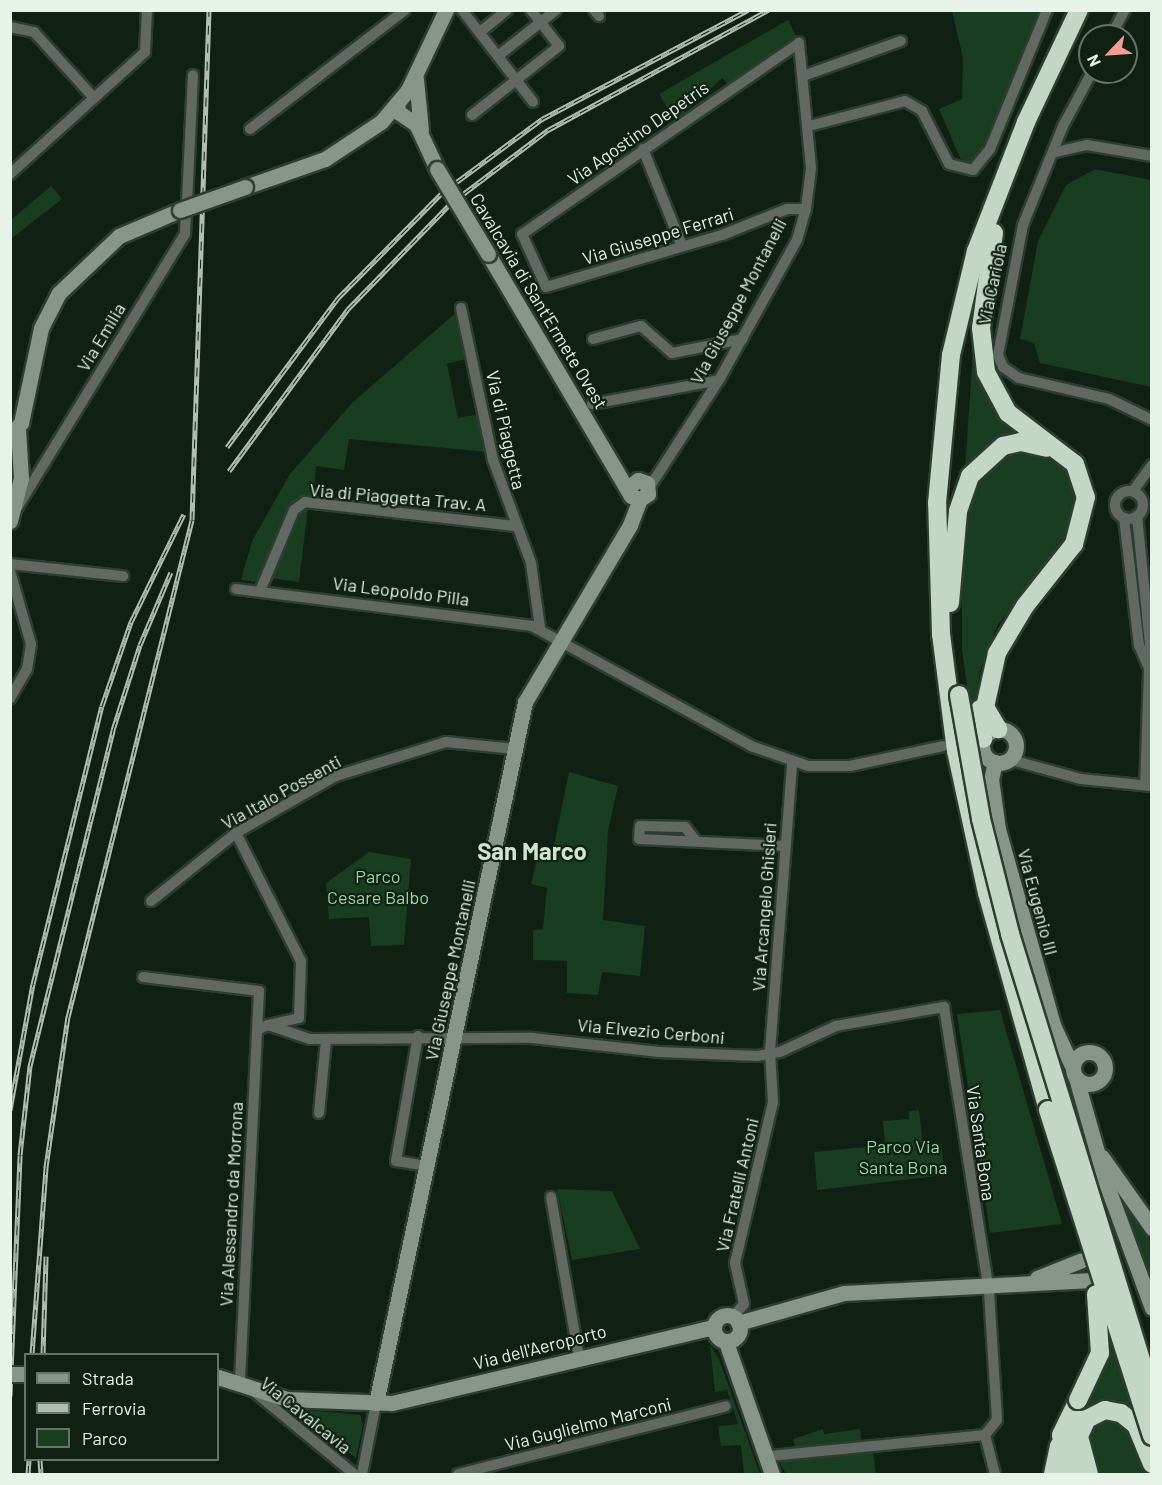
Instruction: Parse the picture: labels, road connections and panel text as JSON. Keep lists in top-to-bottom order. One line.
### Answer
{"streets":{"street":["Via Agostino Depetris","Via Giuseppe Ferrari","Via Cariola","Cavalcavia di Sant'Ermete Ovest","Via Giuseppe Montanelli","Via Emilia","Via di Piaggetta","Via di Piaggetta Trav. A","Via Leopoldo Pilla","Via Italo Possenti","Via Eugenio III","Via Arcangelo Ghisleri","Via Elvezio Cerboni","Via Santa Bona","Via Fratelli Antoni","Via Alessandro da Morrona","Via dell'Aeroporto","Via Cavalcavia","Via Guglielmo Marconi"]},"crossings":[["Via Agostino Depetris","Via Giuseppe Ferrari"],["Via Agostino Depetris","Via Giuseppe Montanelli"],["Via Giuseppe Ferrari","Via Giuseppe Montanelli"],["Cavalcavia di Sant'Ermete Ovest","Via Giuseppe Montanelli"],["Cavalcavia di Sant'Ermete Ovest","Via Emilia"],["Via Giuseppe Montanelli","Via Leopoldo Pilla"],["Via Giuseppe Montanelli","Via Italo Possenti"],["Via Giuseppe Montanelli","Via Elvezio Cerboni"],["Via Giuseppe Montanelli","Via dell'Aeroporto"],["Via di Piaggetta","Via di Piaggetta Trav. A"],["Via di Piaggetta","Via Leopoldo Pilla"],["Via di Piaggetta Trav. A","Via Leopoldo Pilla"],["Via Leopoldo Pilla","Via Arcangelo Ghisleri"],["Via Arcangelo Ghisleri","Via Elvezio Cerboni"],["Via Arcangelo Ghisleri","Via Fratelli Antoni"],["Via Elvezio Cerboni","Via Santa Bona"],["Via Elvezio Cerboni","Via Fratelli Antoni"],["Via Elvezio Cerboni","Via Alessandro da Morrona"],["Via Fratelli Antoni","Via dell'Aeroporto"],["Via Alessandro da Morrona","Via dell'Aeroporto"],["Via Alessandro da Morrona","Via Cavalcavia"],["Via dell'Aeroporto","Via Cavalcavia"]],"districts":["San Marco"],"parks":["Parco Cesare Balbo","Parco Via Santa Bona"],"legend":["Strada","Ferrovia","Parco"],"north":"bottom left"}
